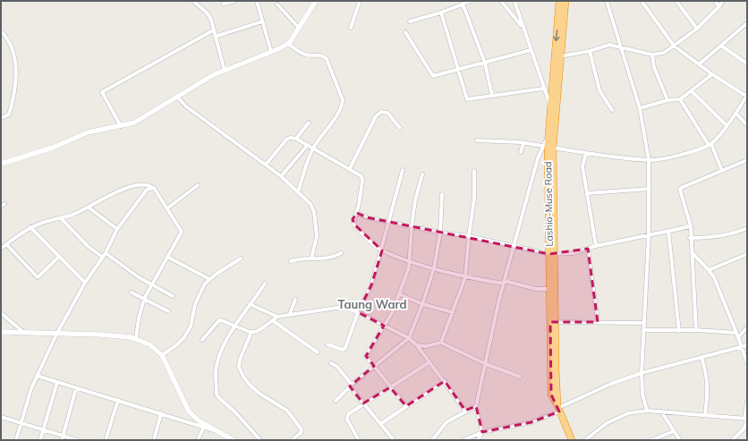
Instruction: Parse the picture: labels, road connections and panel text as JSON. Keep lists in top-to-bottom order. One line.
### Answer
{"streets":{"highway":["Lashio-Muse Road"]},"districts":["Taung Ward"]}
